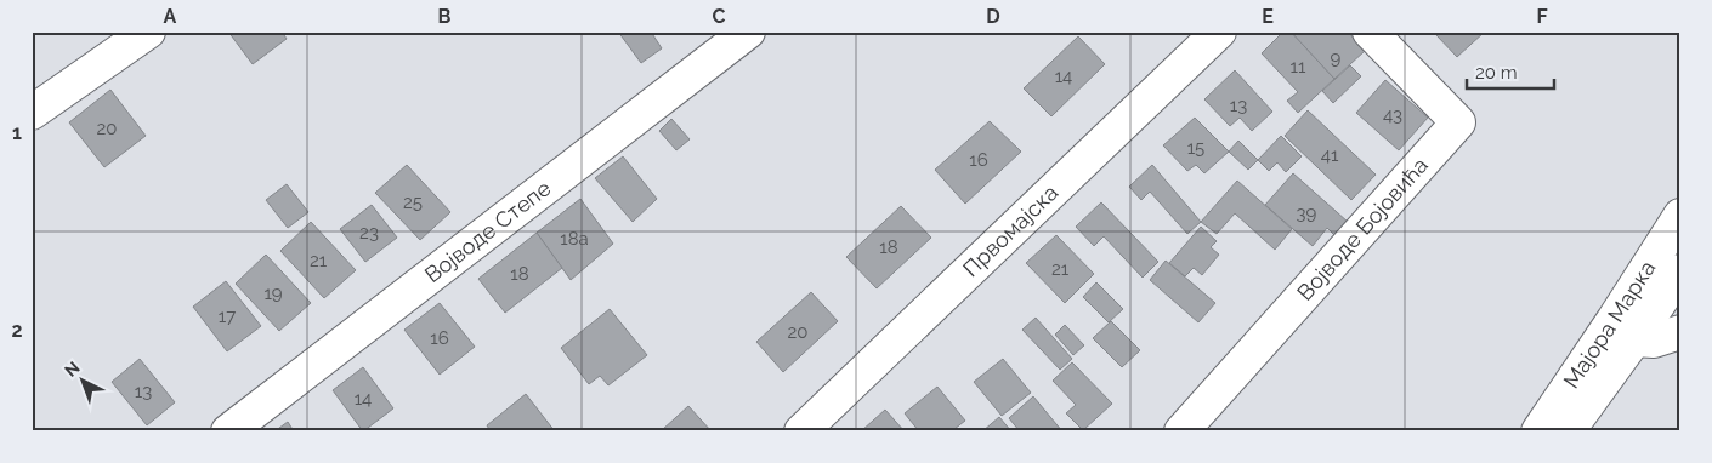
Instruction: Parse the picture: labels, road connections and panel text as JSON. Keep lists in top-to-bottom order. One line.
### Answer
{"streets":{"street":["Војводе Бојовића","Војводе Степе","Првомајска","Мајора Марка"]},"house_numbers":["9","11","14","13","43","20","15","41","16","25","39","23","18a","18","21","21","18","19","17","20","16","13","14"],"scale_bar":"20 m","north":"top left","grid":{"columns":["A","B","C","D","E","F"],"rows":["1","2"]}}
